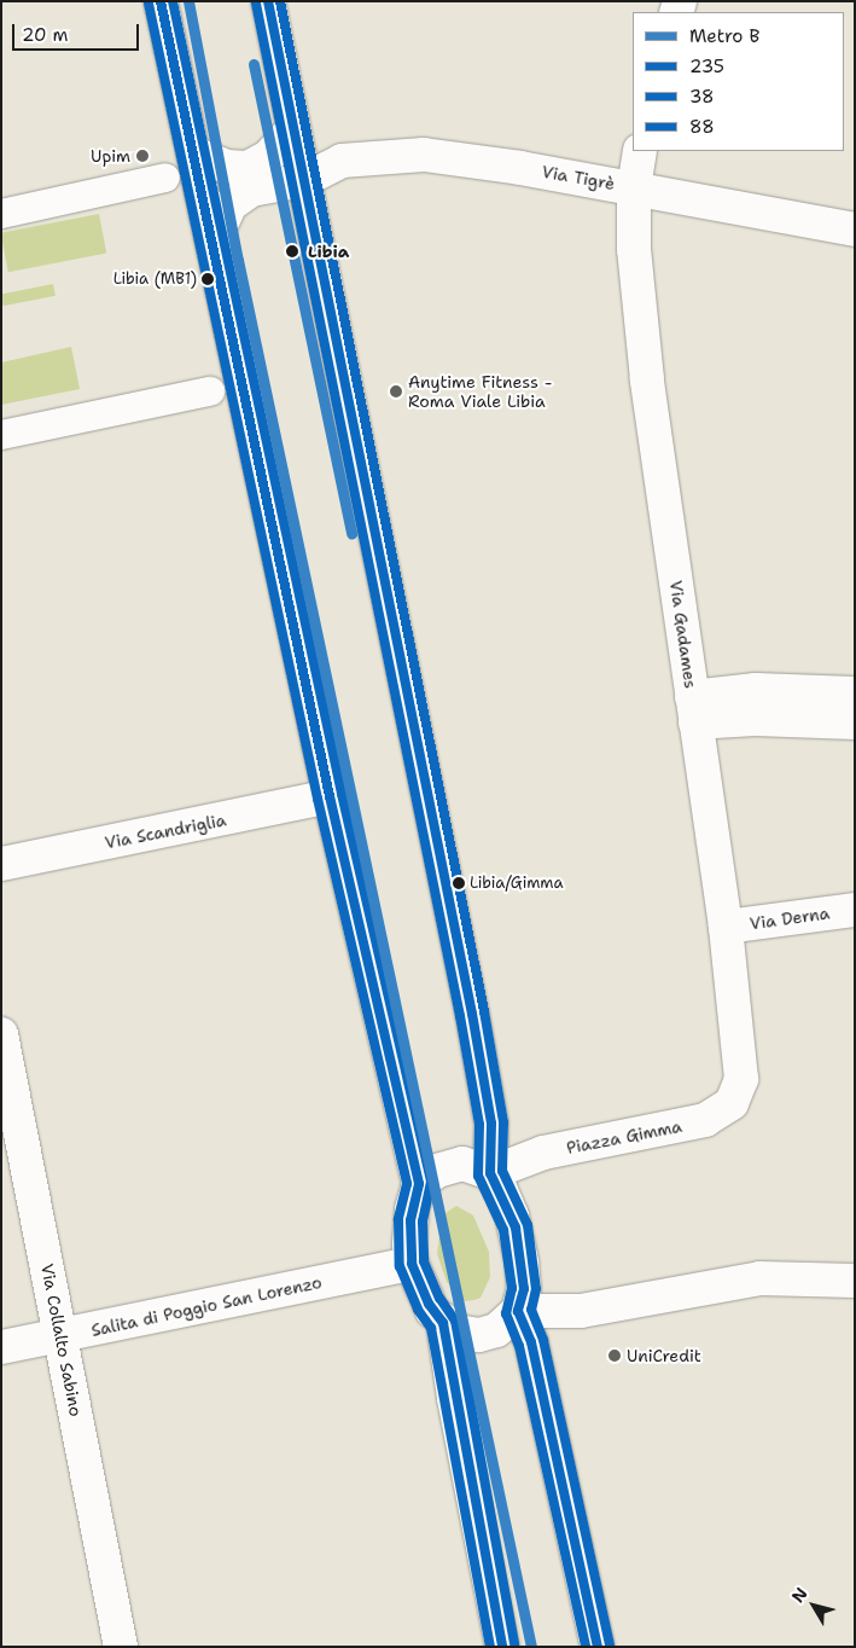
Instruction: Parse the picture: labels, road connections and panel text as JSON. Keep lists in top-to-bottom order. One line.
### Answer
{"streets":{"street":["Via Tigrè","Via Gadames","Via Scandriglia","Via Derna","Piazza Gimma","Salita di Poggio San Lorenzo","Via Collalto Sabino"]},"crossings":[["Via Tigrè","Via Gadames"],["Via Gadames","Via Derna"],["Via Gadames","Piazza Gimma"],["Piazza Gimma","Salita di Poggio San Lorenzo"],["Salita di Poggio San Lorenzo","Via Collalto Sabino"]],"places":["Upim","Libia","Libia (MB1)","Anytime Fitness - Roma Viale Libia","Libia/Gimma","UniCredit"],"lines":["metro line B","transit line 235","transit line 88","transit line 38"],"legend":["Metro B","235","38","88"],"scale_bar":"20 m","north":"top left"}
